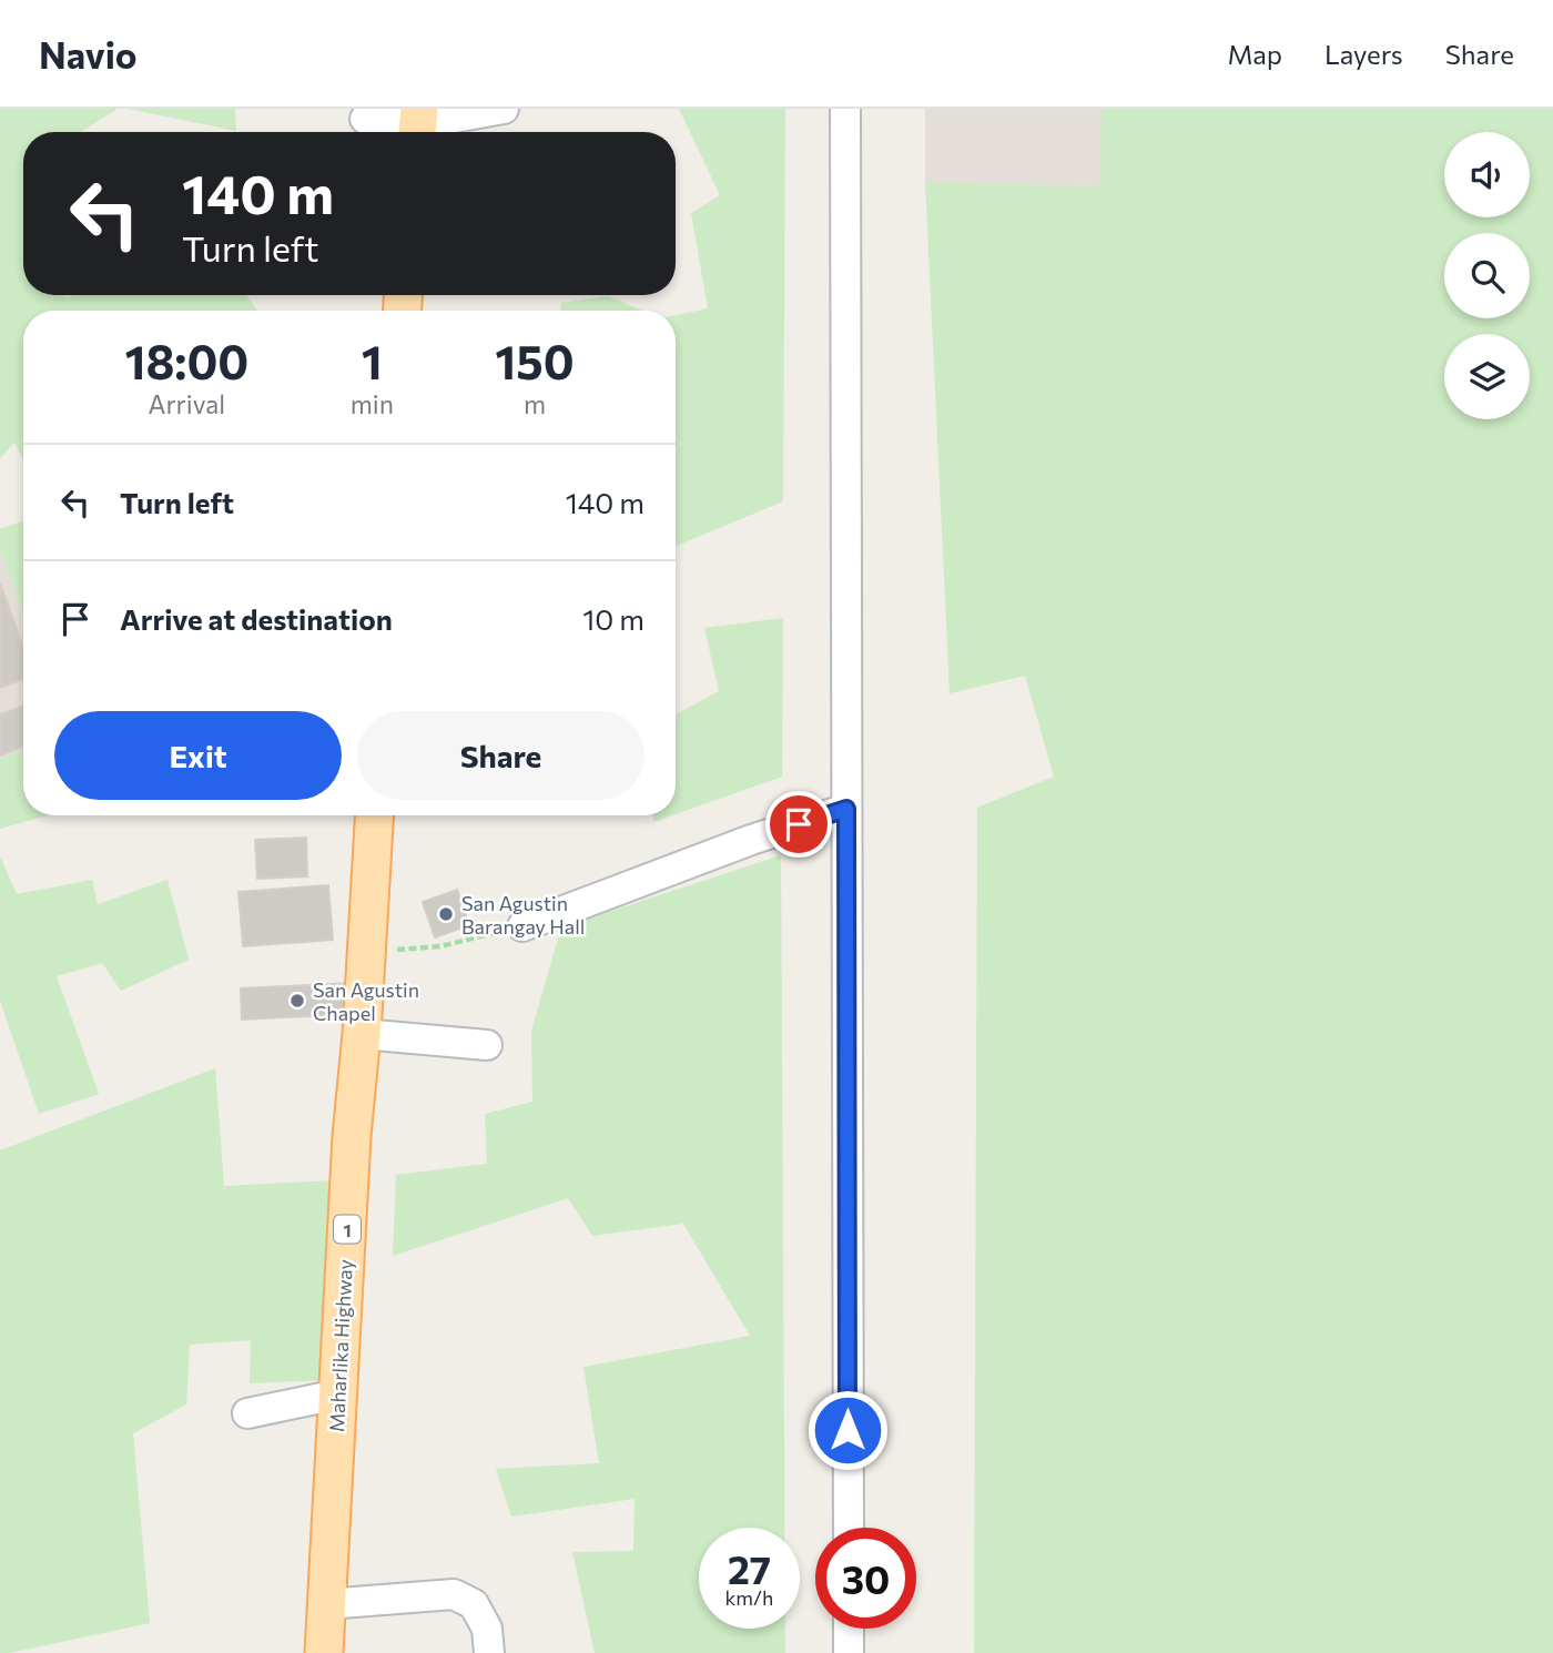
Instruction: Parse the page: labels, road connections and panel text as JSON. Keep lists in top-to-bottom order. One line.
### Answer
{"streets":{"main road":["1","Maharlika Highway"]},"places":["San Agustin Barangay Hall","San Agustin Chapel"],"page":{"header":"Navio","nav":["Map","Layers","Share"],"turn":["140 m","Turn left"],"eta":["18:00","Arrival","1","min","150","m"],"list":[{"name":"Turn left","value":"140 m"},{"name":"Arrive at destination","value":"10 m"}],"buttons":["Exit","Share"],"speed":"27 km/h","limit":"30"}}
